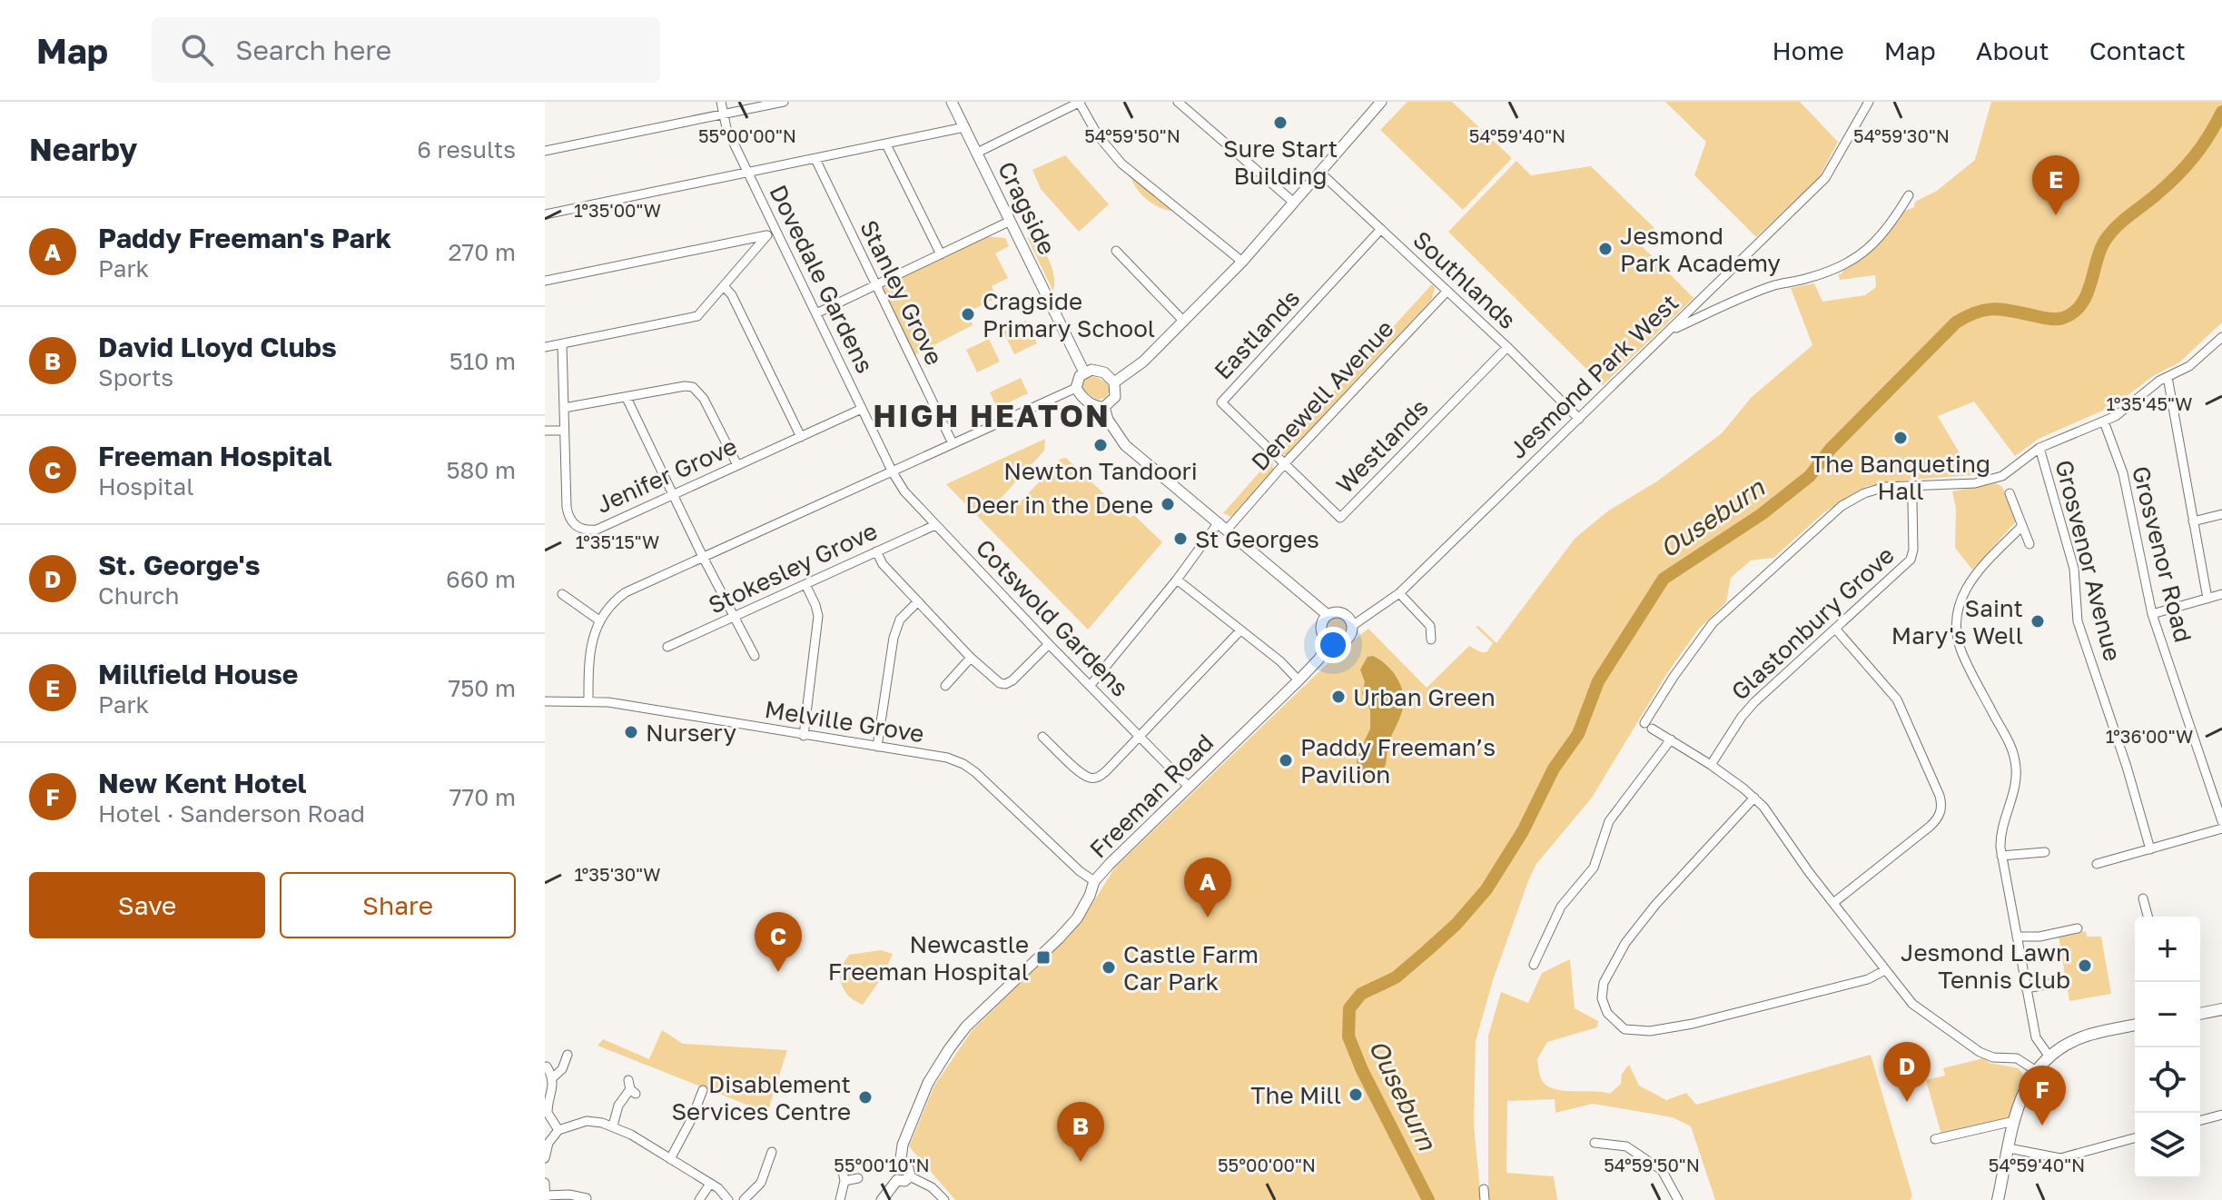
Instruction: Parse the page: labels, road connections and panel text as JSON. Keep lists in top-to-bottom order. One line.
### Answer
{"streets":{"street":["Cragside","Dovedale Gardens","Southlands","Stanley Grove","Eastlands","Jesmond Park West","Denewell Avenue","Westlands","Jenifer Grove","Grosvenor Road","Grosvenor Avenue","Stokesley Grove","Cotswold Gardens","Glastonbury Grove","Melville Grove","Freeman Road"]},"crossings":[["Dovedale Gardens","Jenifer Grove"],["Dovedale Gardens","Cotswold Gardens"],["Southlands","Eastlands"],["Southlands","Jesmond Park West"],["Southlands","Denewell Avenue"],["Southlands","Westlands"],["Eastlands","Denewell Avenue"],["Eastlands","Westlands"],["Jesmond Park West","Freeman Road"],["Denewell Avenue","Westlands"],["Denewell Avenue","Cotswold Gardens"],["Stokesley Grove","Cotswold Gardens"],["Cotswold Gardens","Freeman Road"],["Melville Grove","Freeman Road"]],"districts":["HIGH HEATON"],"water":["Ouseburn"],"places":{"other":["Sure Start Building","Jesmond Park Academy","Cragside Primary School","The Banqueting Hall","Newton Tandoori","Deer in the Dene","St Georges","Saint Mary's Well","Urban Green","Nursery","Paddy Freeman’s Pavilion","Jesmond Lawn Tennis Club","Castle Farm Car Park","The Mill","Disablement Services Centre"],"transit":["Newcastle Freeman Hospital"]},"page":{"header":"Map","search":"Search here","nav":["Home","Map","About","Contact"],"heading":["Nearby","6 results"],"pins":["E","A","C","D","F","B"],"list":[{"mark":"A","name":"Paddy Freeman's Park","note":"Park","value":"270 m"},{"mark":"B","name":"David Lloyd Clubs","note":"Sports","value":"510 m"},{"mark":"C","name":"Freeman Hospital","note":"Hospital","value":"580 m"},{"mark":"D","name":"St. George's","note":"Church","value":"660 m"},{"mark":"E","name":"Millfield House","note":"Park","value":"750 m"},{"mark":"F","name":"New Kent Hotel","note":"Hotel · Sanderson Road","value":"770 m"}],"buttons":["Save","Share"],"map_buttons":["+","−"]},"coordinates":["55°00'00\"N","54°59'50\"N","54°59'40\"N","54°59'30\"N","1°35'00\"W","1°35'45\"W","1°35'15\"W","1°36'00\"W","1°35'30\"W","55°00'10\"N"]}
